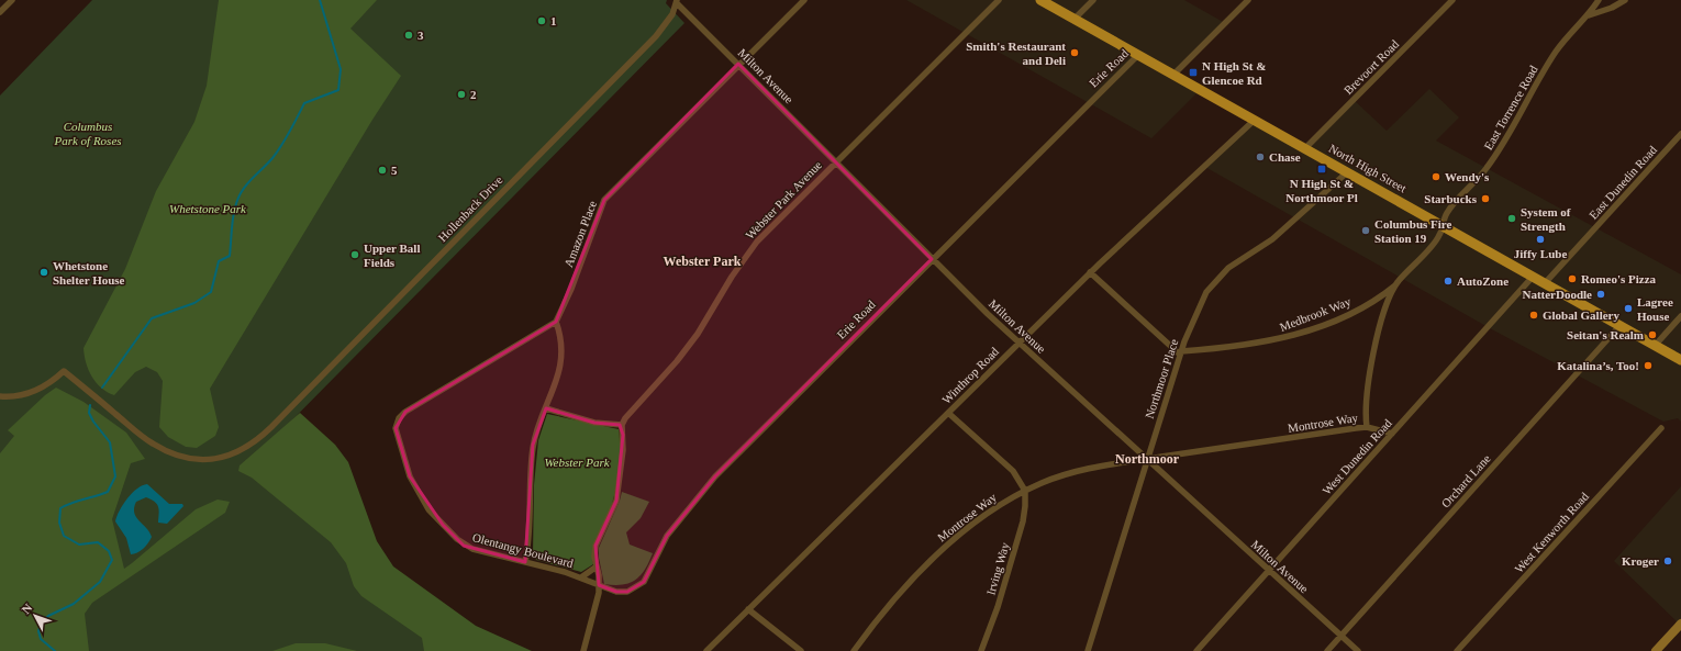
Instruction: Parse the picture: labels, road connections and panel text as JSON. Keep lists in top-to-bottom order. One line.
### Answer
{"streets":{"main road":["North High Street"],"street":["Brevoort Road","Erie Road","Milton Avenue","East Torrence Road","East Dunedin Road","Webster Park Avenue","Hollenback Drive","Amazon Place","Medbrook Way","Winthrop Road","Northmoor Place","Montrose Way","West Dunedin Road","Orchard Lane","West Kenworth Road","Olentangy Boulevard","Irving Way"]},"crossings":[["Brevoort Road","North High Street"],["Erie Road","Milton Avenue"],["Erie Road","North High Street"],["Erie Road","Olentangy Boulevard"],["Milton Avenue","Webster Park Avenue"],["Milton Avenue","Hollenback Drive"],["Milton Avenue","Amazon Place"],["Milton Avenue","Winthrop Road"],["Milton Avenue","Northmoor Place"],["Milton Avenue","Montrose Way"],["Milton Avenue","West Dunedin Road"],["Milton Avenue","Orchard Lane"],["East Torrence Road","North High Street"],["East Torrence Road","Medbrook Way"],["North High Street","East Dunedin Road"],["North High Street","Winthrop Road"],["North High Street","Northmoor Place"],["North High Street","West Dunedin Road"],["North High Street","Orchard Lane"],["Amazon Place","Olentangy Boulevard"],["Medbrook Way","Northmoor Place"],["Northmoor Place","Montrose Way"],["Montrose Way","West Dunedin Road"],["Montrose Way","Irving Way"]],"districts":["Webster Park","Northmoor"],"parks":["Columbus Park of Roses","Whetstone Park","Webster Park"],"places":{"other":["1","3","Smith's Restaurant and Deli","2","Chase","5","Wendy's","Starbucks","System of Strength","Columbus Fire Station 19","Jiffy Lube","Upper Ball Fields","Whetstone Shelter House","Romeo's Pizza","AutoZone","NatterDoodle","Lagree House","Global Gallery","Seitan's Realm","Katalina’s, Too!","Kroger"],"transit":["N High St & Glencoe Rd","N High St & Northmoor Pl"]},"north":"top left"}
